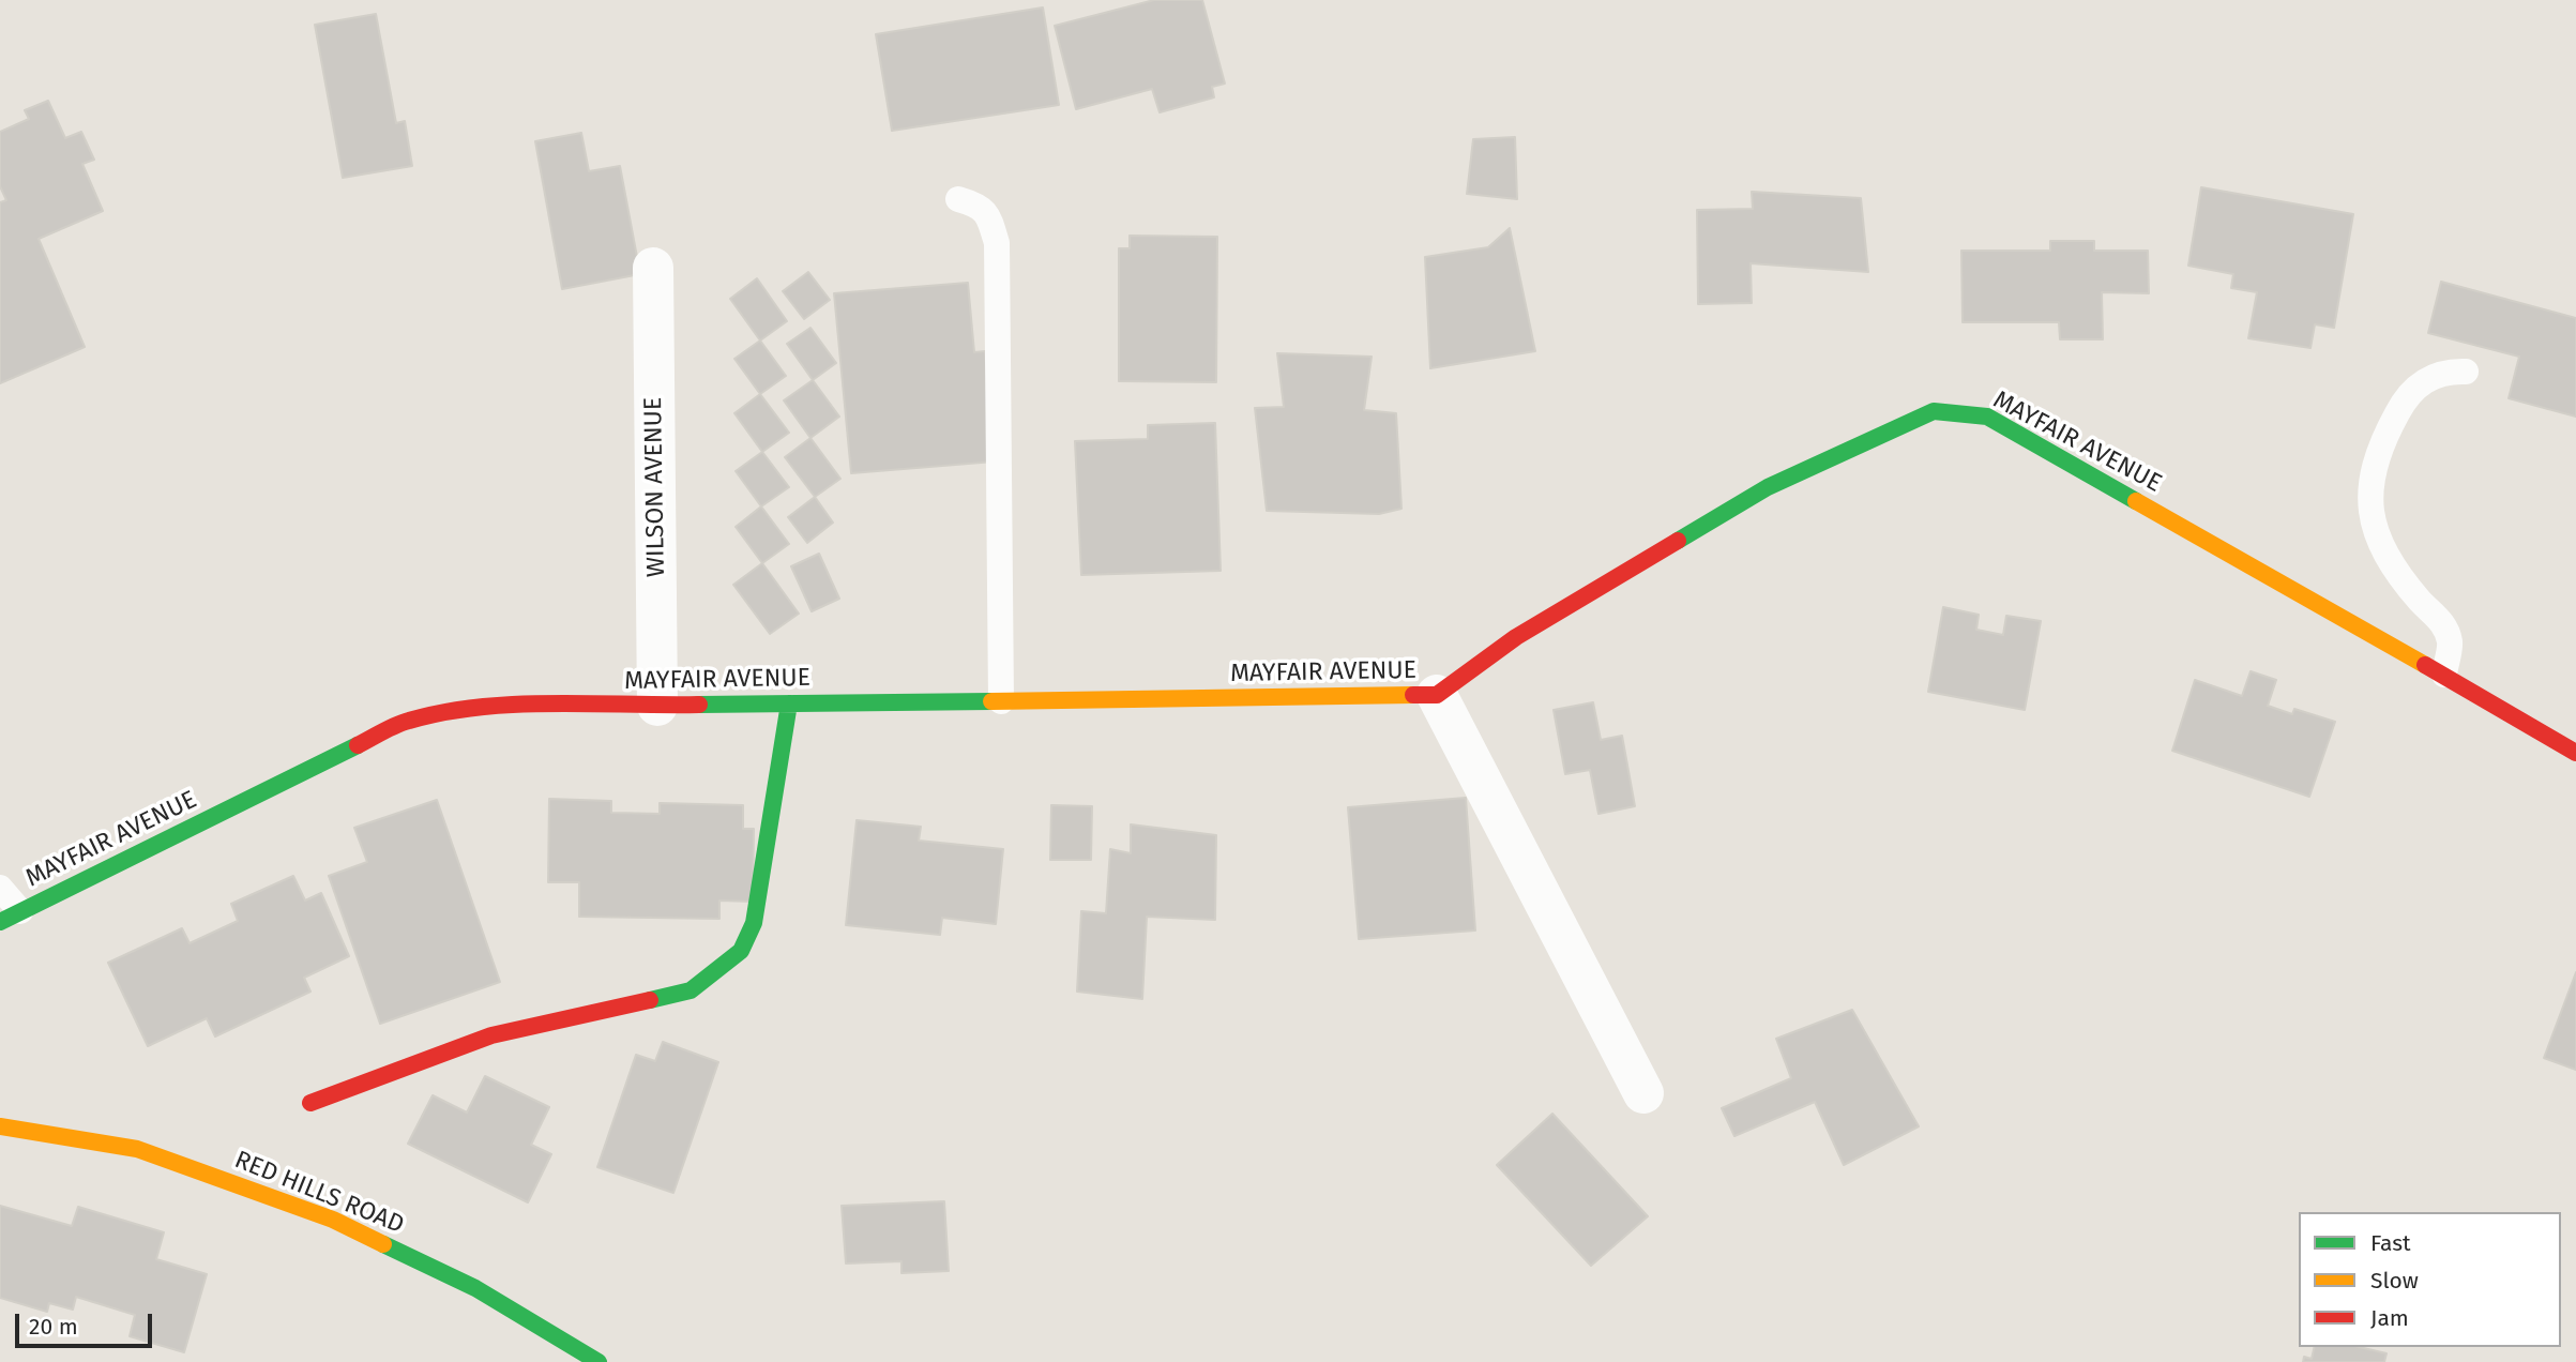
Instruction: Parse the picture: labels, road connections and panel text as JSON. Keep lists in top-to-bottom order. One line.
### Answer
{"streets":{"street":["MAYFAIR AVENUE","WILSON AVENUE","RED HILLS ROAD"]},"crossings":[["MAYFAIR AVENUE","WILSON AVENUE"]],"legend":["Fast","Slow","Jam"],"scale_bar":"20 m"}
